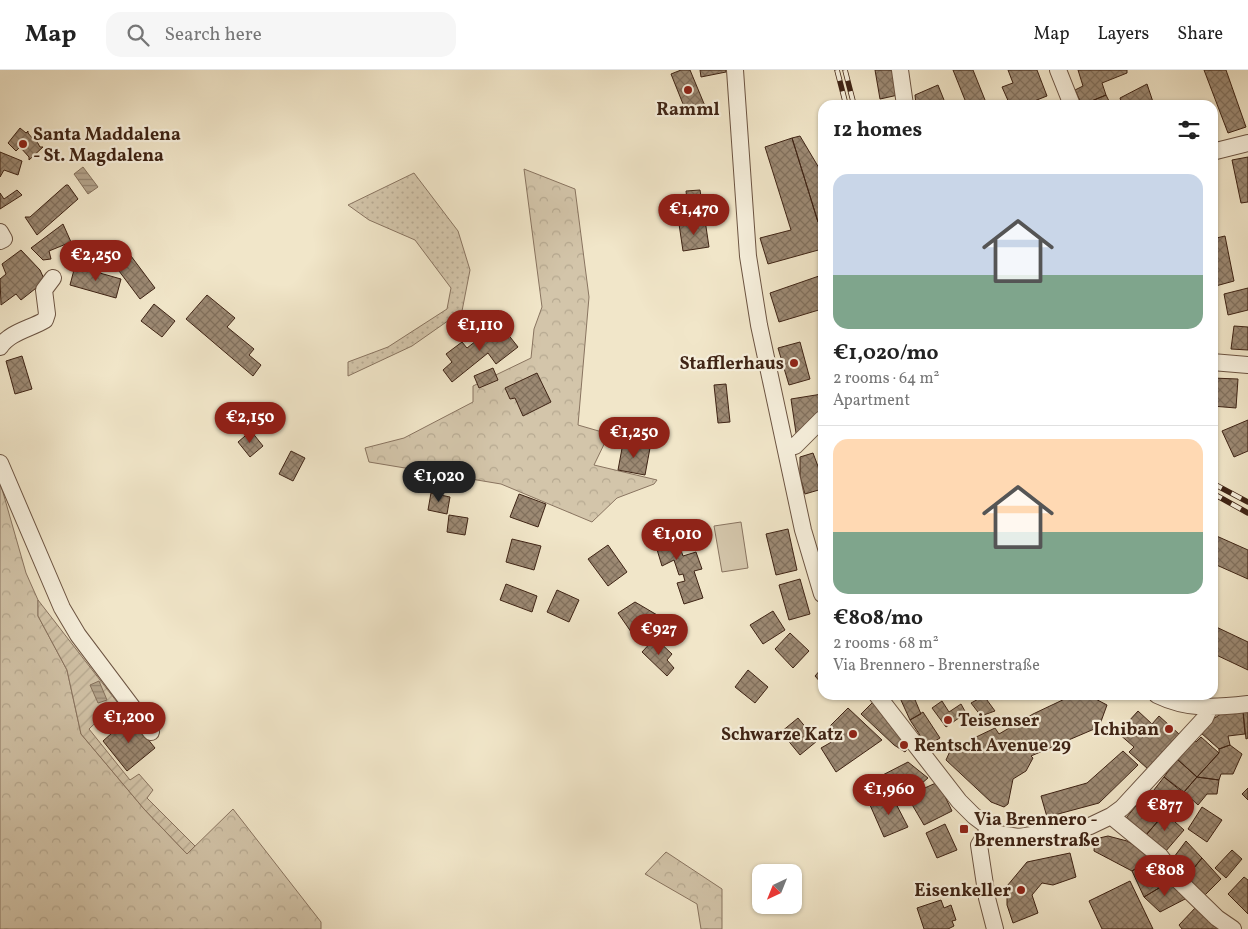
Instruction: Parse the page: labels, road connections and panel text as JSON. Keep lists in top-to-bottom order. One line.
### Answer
{"places":{"other":["Ramml","Santa Maddalena - St. Magdalena","Stafflerhaus","Teisenser","Ichiban","Schwarze Katz","Rentsch Avenue 29","Eisenkeller"],"transit":["Via Brennero - Brennerstraße"]},"north":"bottom left","page":{"header":"Map","search":"Search here","nav":["Map","Layers","Share"],"heading":"12 homes","list":[{"name":"€1,020/mo","note":"2 rooms · 64 m² · Apartment"},{"name":"€808/mo","note":"2 rooms · 68 m² · Via Brennero - Brennerstraße"}],"price":["€1,470","€2,250","€1,110","€2,150","€1,250","€1,020","€1,010","€927","€1,200","€1,960","€877","€808"]}}
